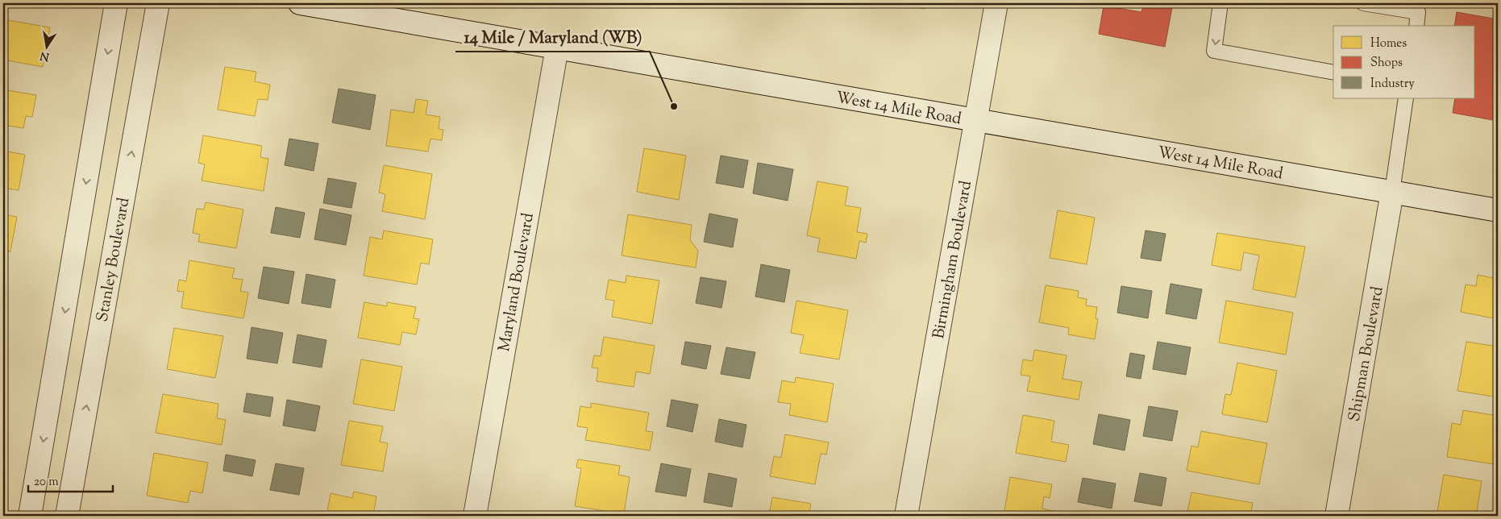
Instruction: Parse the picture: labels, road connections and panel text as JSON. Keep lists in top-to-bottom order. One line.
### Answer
{"streets":{"street":["West 14 Mile Road","Stanley Boulevard","Birmingham Boulevard","Maryland Boulevard","Shipman Boulevard"]},"crossings":[["West 14 Mile Road","Birmingham Boulevard"],["West 14 Mile Road","Maryland Boulevard"],["West 14 Mile Road","Shipman Boulevard"]],"places":["14 Mile / Maryland (WB)"],"legend":["Homes","Shops","Industry"],"scale_bar":"20 m","north":"bottom"}
